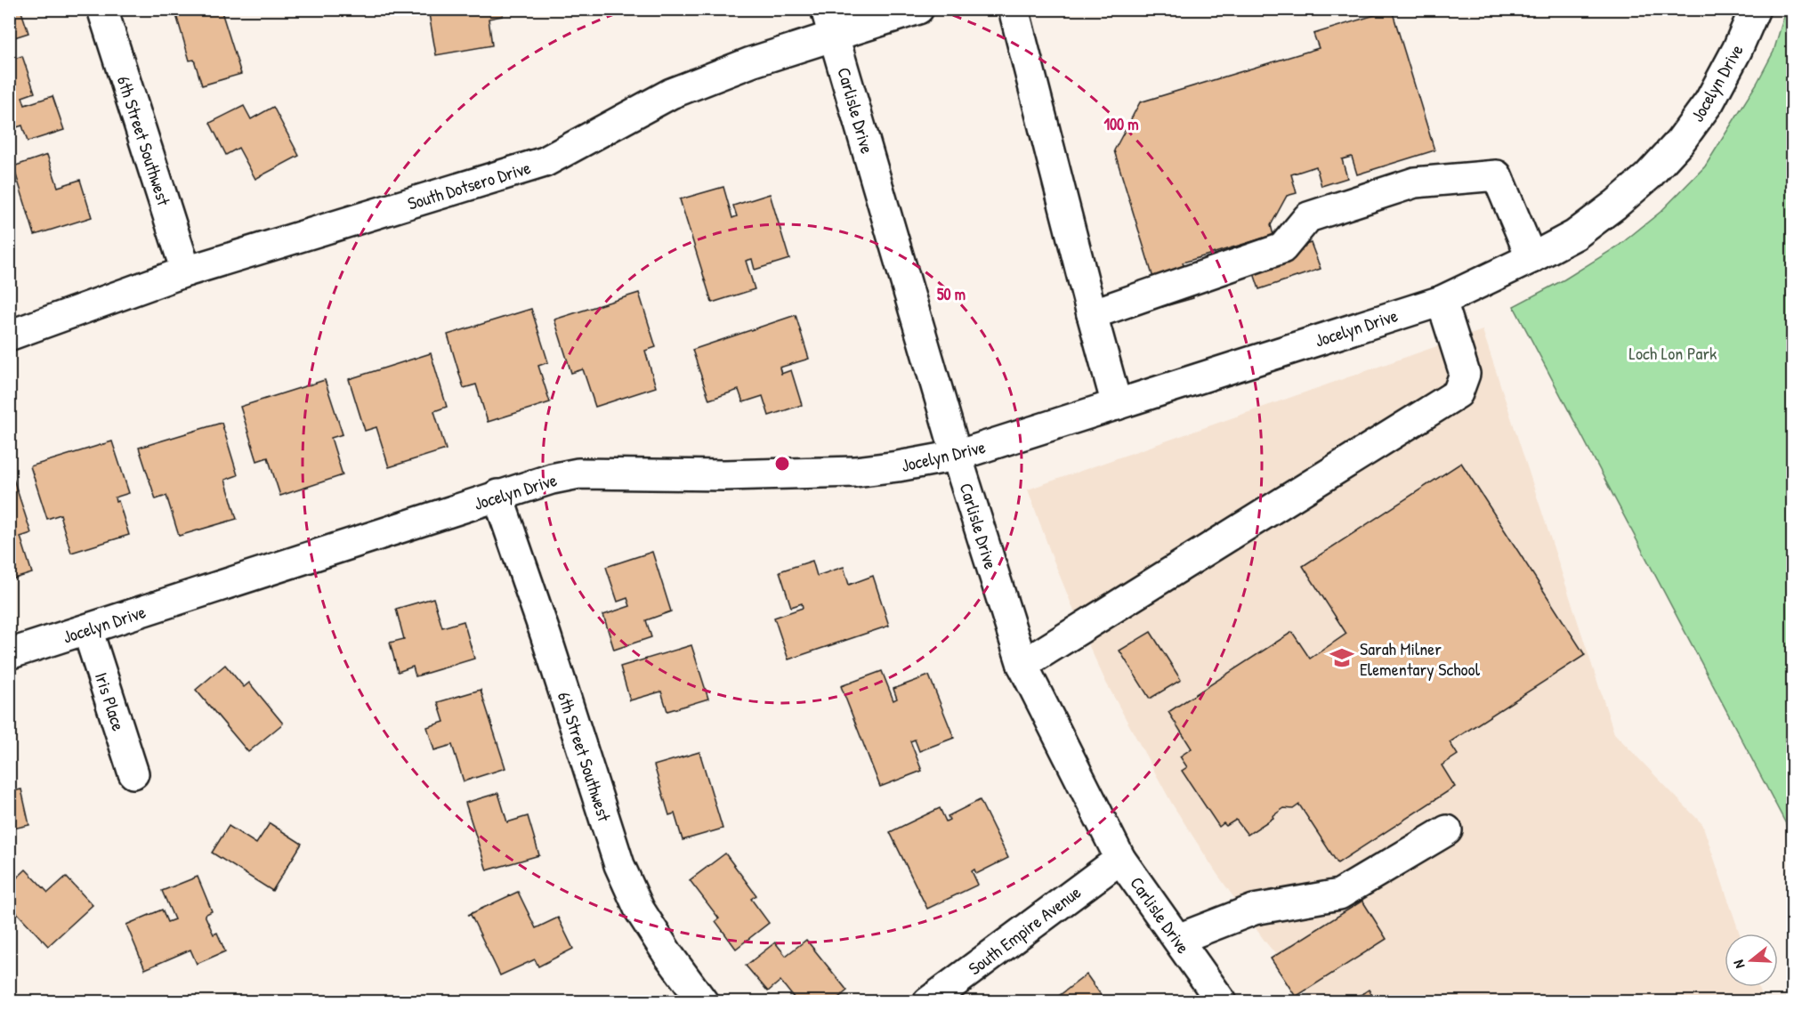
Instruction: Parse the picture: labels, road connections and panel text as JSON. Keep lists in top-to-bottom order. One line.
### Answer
{"streets":{"street":["Jocelyn Drive","Carlisle Drive","6th Street Southwest","South Dotsero Drive","Iris Place","South Empire Avenue"]},"crossings":[["Jocelyn Drive","Carlisle Drive"],["Jocelyn Drive","6th Street Southwest"],["Jocelyn Drive","Iris Place"],["Carlisle Drive","South Dotsero Drive"],["Carlisle Drive","South Empire Avenue"],["6th Street Southwest","South Dotsero Drive"]],"parks":["Loch Lon Park"],"places":{"school or university":["Sarah Milner Elementary School"]},"north":"left","rings":["100 m","50 m"]}
